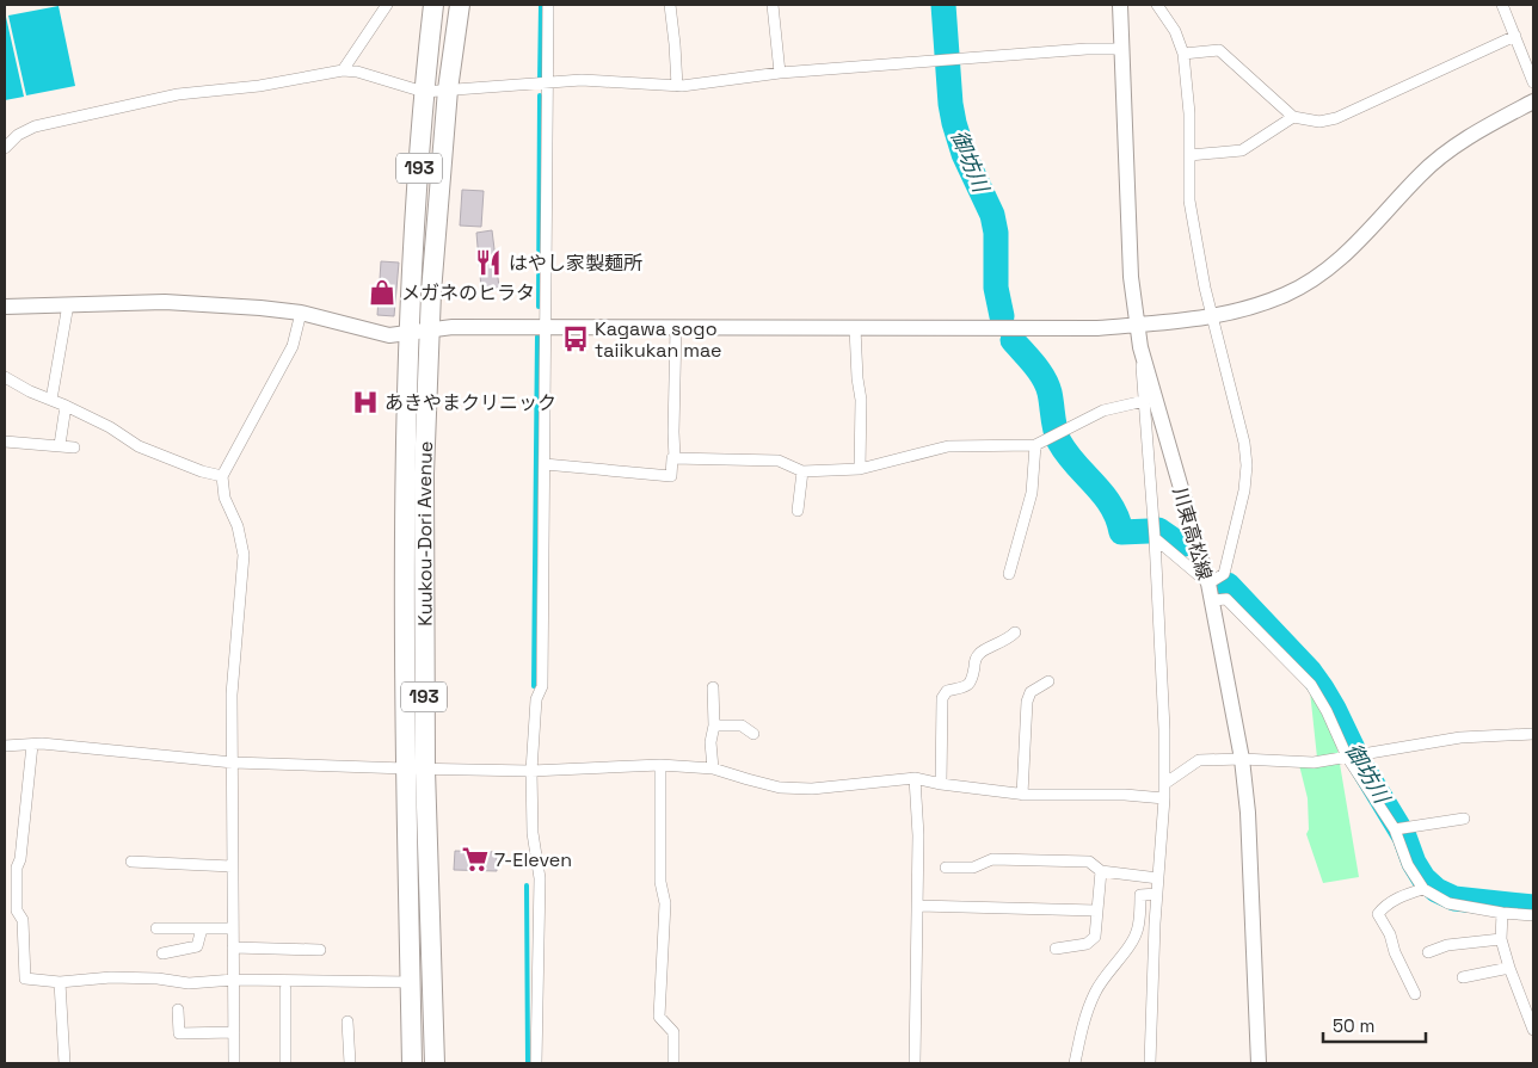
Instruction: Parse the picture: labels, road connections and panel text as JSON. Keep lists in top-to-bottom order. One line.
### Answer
{"streets":{"highway":["193","Kuukou-Dori Avenue"],"street":["川東高松線"]},"water":["御坊川"],"places":{"restaurant":["はやし家製麺所"],"shop":["メガネのヒラタ"],"bus stop":["Kagawa sogo taiikukan mae"],"hospital":["あきやまクリニック"],"supermarket":["7-Eleven"]},"scale_bar":"50 m"}
